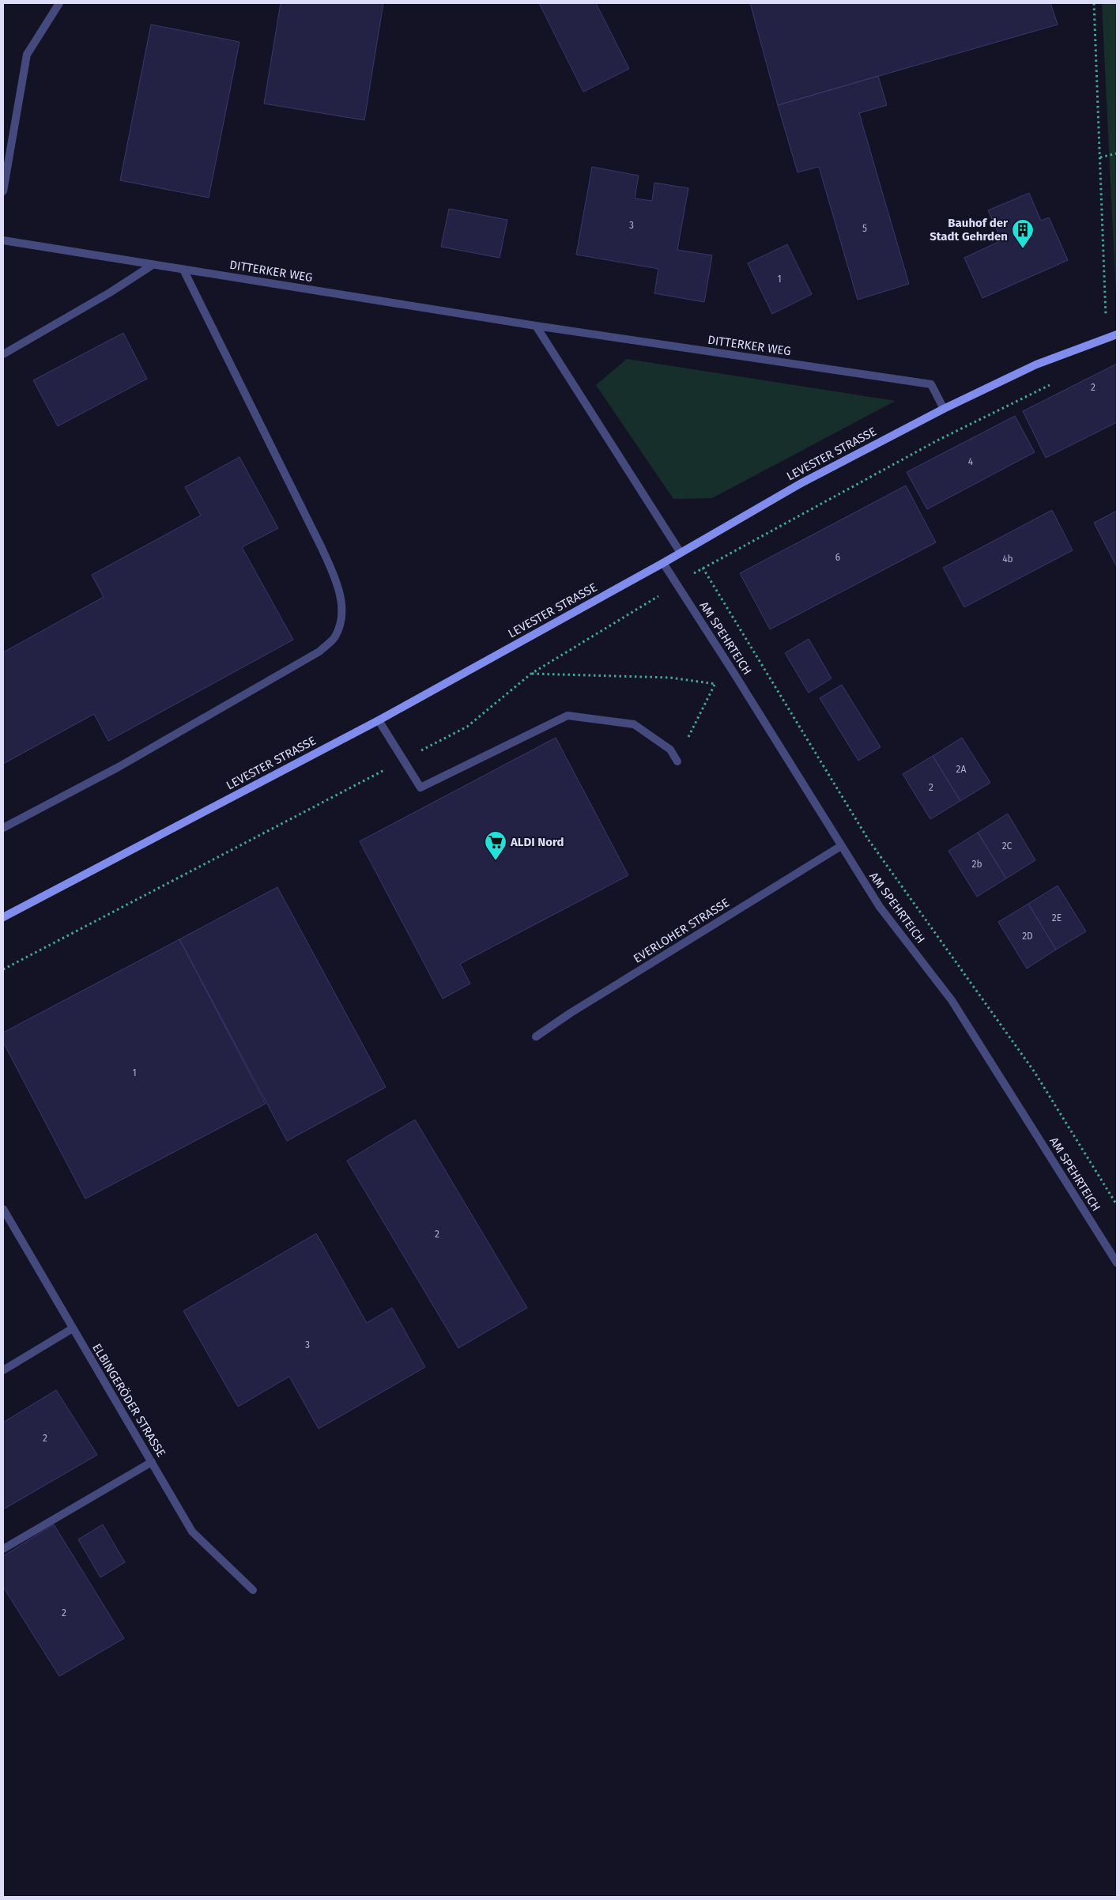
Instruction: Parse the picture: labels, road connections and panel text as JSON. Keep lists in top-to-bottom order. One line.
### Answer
{"streets":{"street":["DITTERKER WEG","LEVESTER STRASSE","AM SPEHRTEICH","EVERLOHER STRASSE","ELBINGERÖDER STRASSE"]},"crossings":[["DITTERKER WEG","LEVESTER STRASSE"],["LEVESTER STRASSE","AM SPEHRTEICH"],["AM SPEHRTEICH","EVERLOHER STRASSE"]],"places":{"building":["Bauhof der Stadt Gehrden"],"supermarket":["ALDI Nord"]},"house_numbers":["3","5","1","2","4","6","4b","2A","2","2C","2b","2E","2D","1","2","3","2","2"]}
